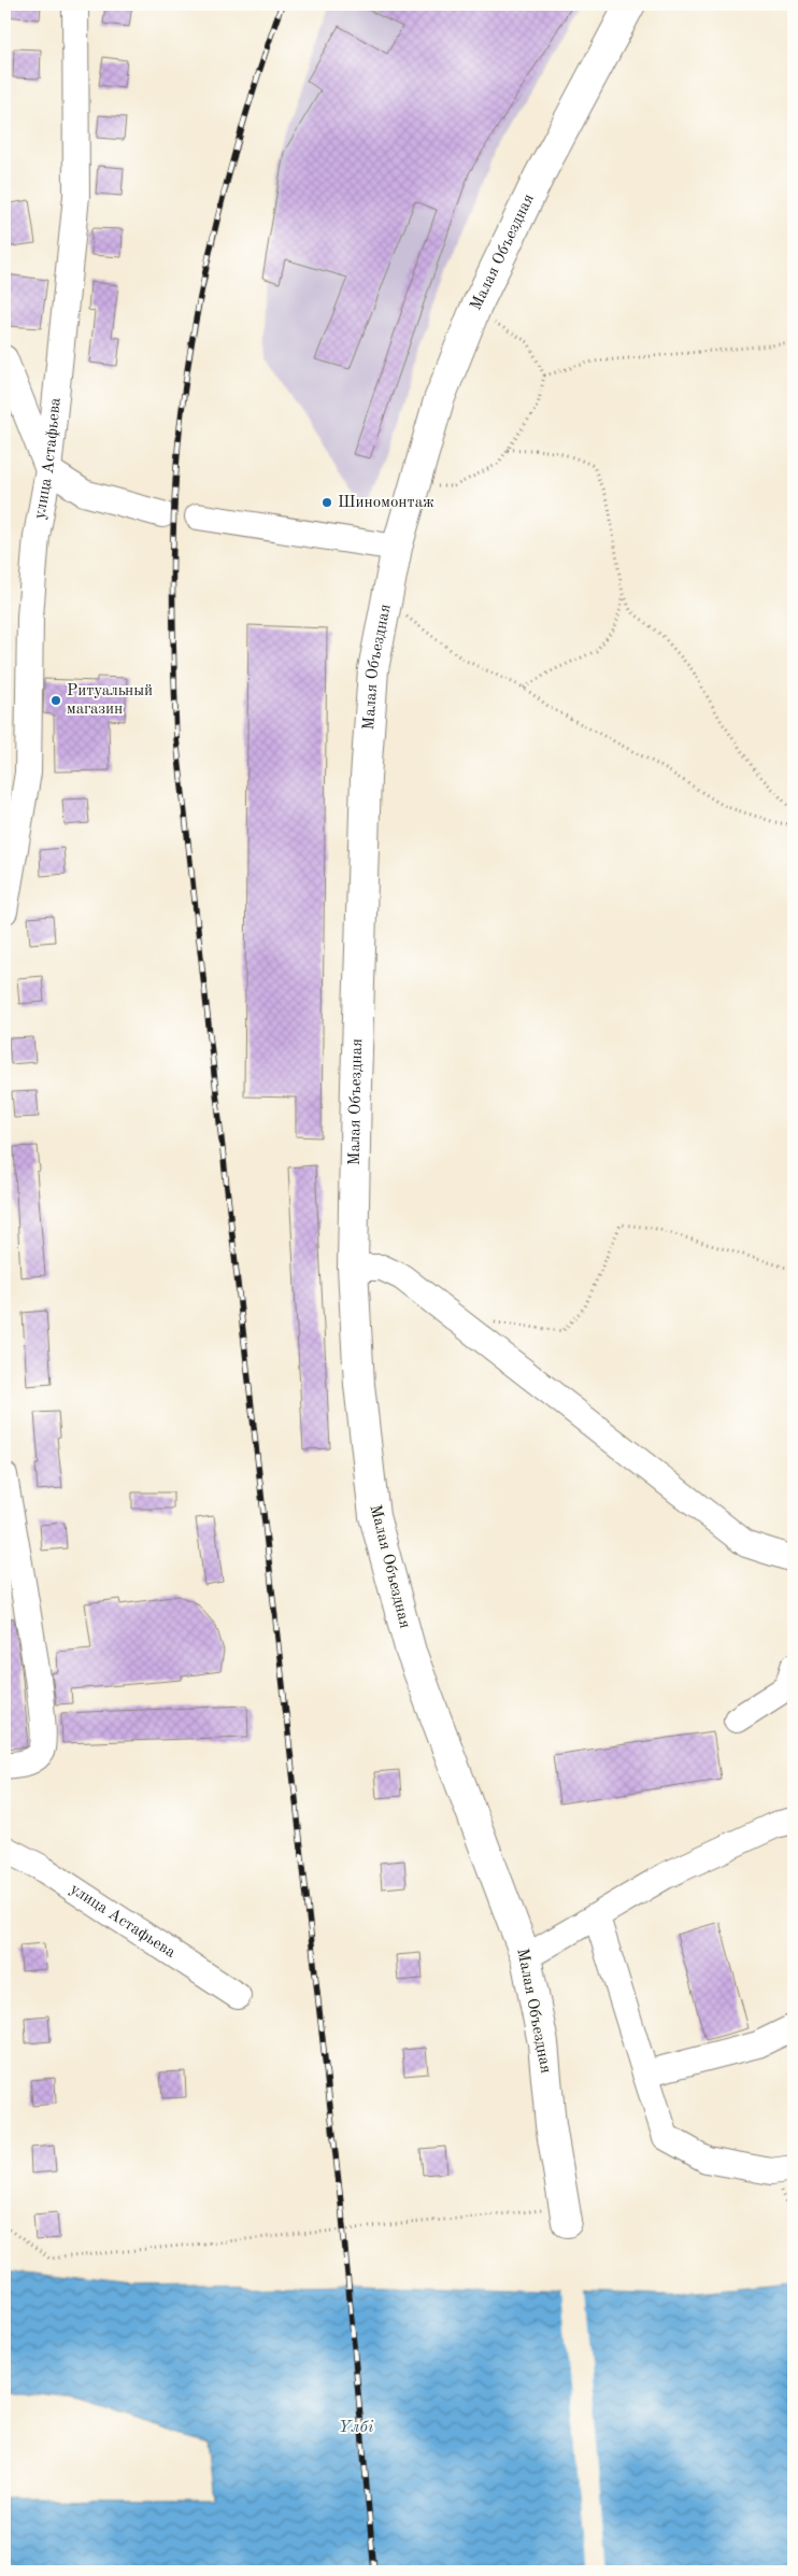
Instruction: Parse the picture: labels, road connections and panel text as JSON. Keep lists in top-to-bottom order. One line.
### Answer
{"streets":{"main road":["Малая Объездная"],"street":["улица Астафьева"]},"water":["Үлбі"],"places":["Шиномонтаж","Ритуальный магазин"]}
